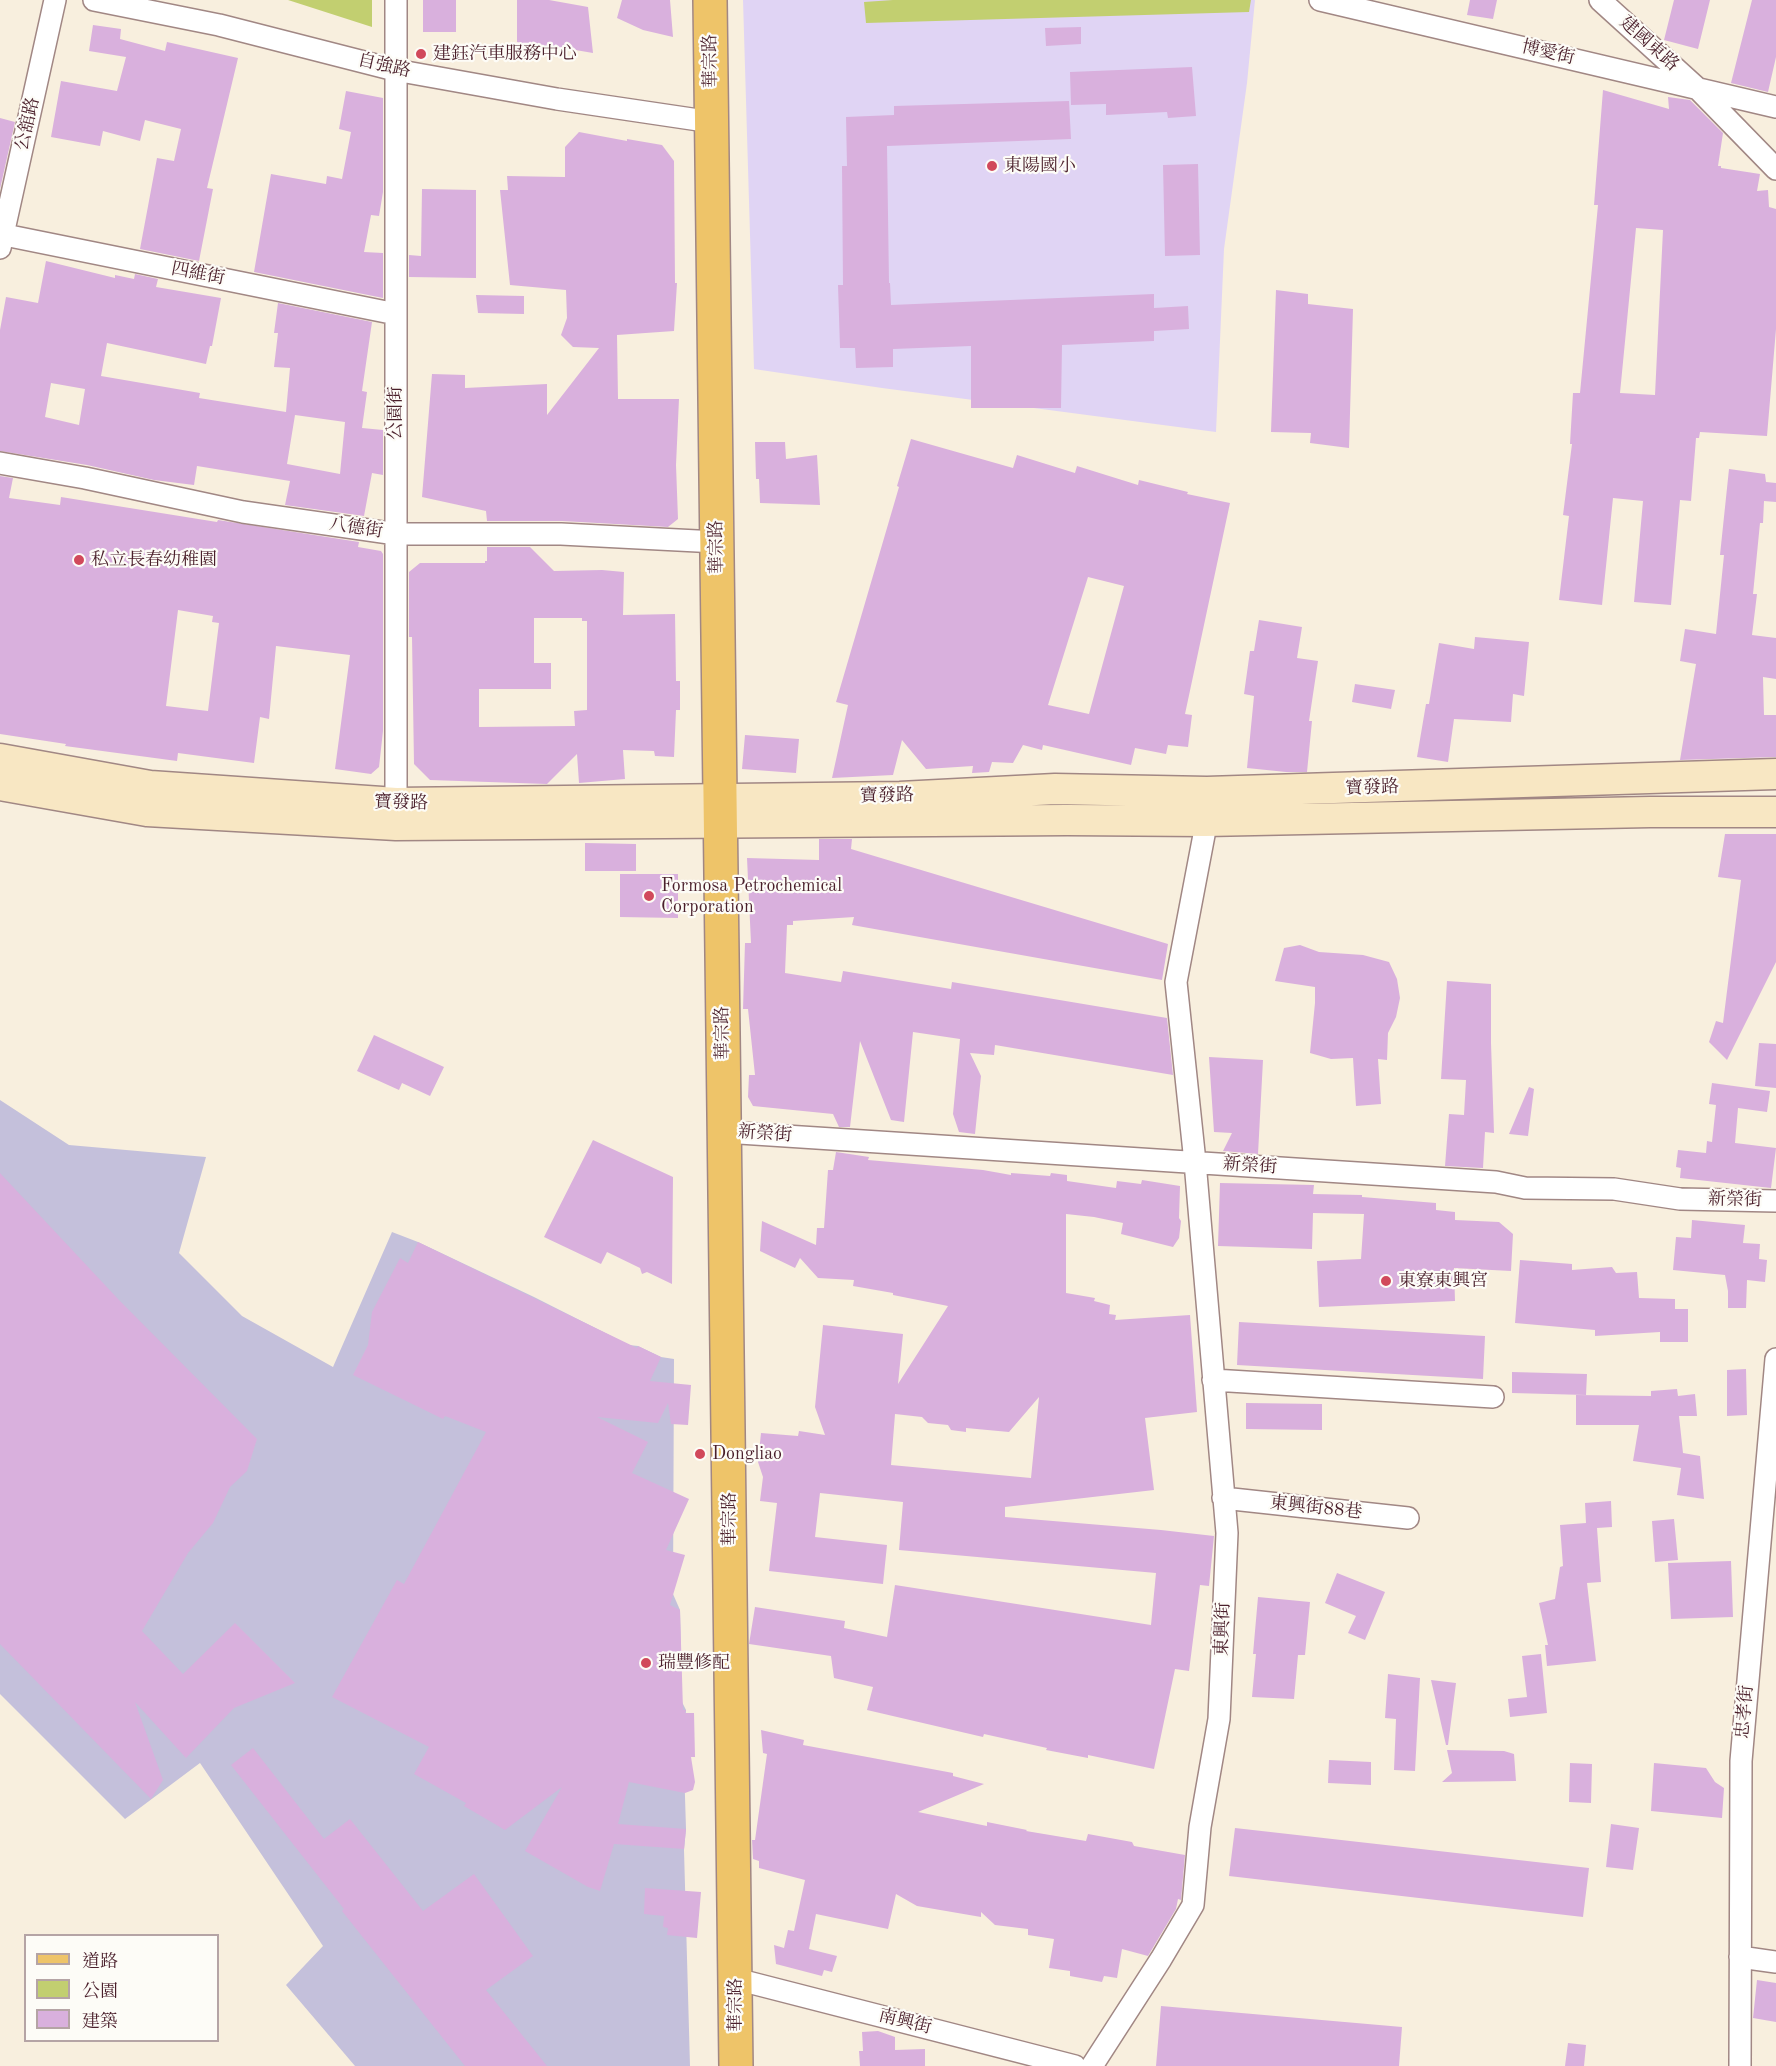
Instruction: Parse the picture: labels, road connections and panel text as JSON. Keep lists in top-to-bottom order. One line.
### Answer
{"streets":{"main road":["華宗路","寶發路"],"street":["建國東路","博愛街","自強路","公舘路","四維街","公園街","八德街","新榮街","東興街88巷","東興街","忠孝街","南興街"]},"crossings":[["建國東路","博愛街"],["華宗路","自強路"],["華宗路","八德街"],["華宗路","寶發路"],["華宗路","新榮街"],["華宗路","南興街"],["自強路","公園街"],["公舘路","四維街"],["四維街","公園街"],["公園街","八德街"],["公園街","寶發路"],["寶發路","東興街"],["新榮街","東興街"],["東興街88巷","東興街"]],"places":["建鈺汽車服務中心","東陽國小","私立長春幼稚園","Formosa Petrochemical Corporation","東寮東興宮","Dongliao","瑞豐修配"],"legend":["道路","公園","建築"]}
